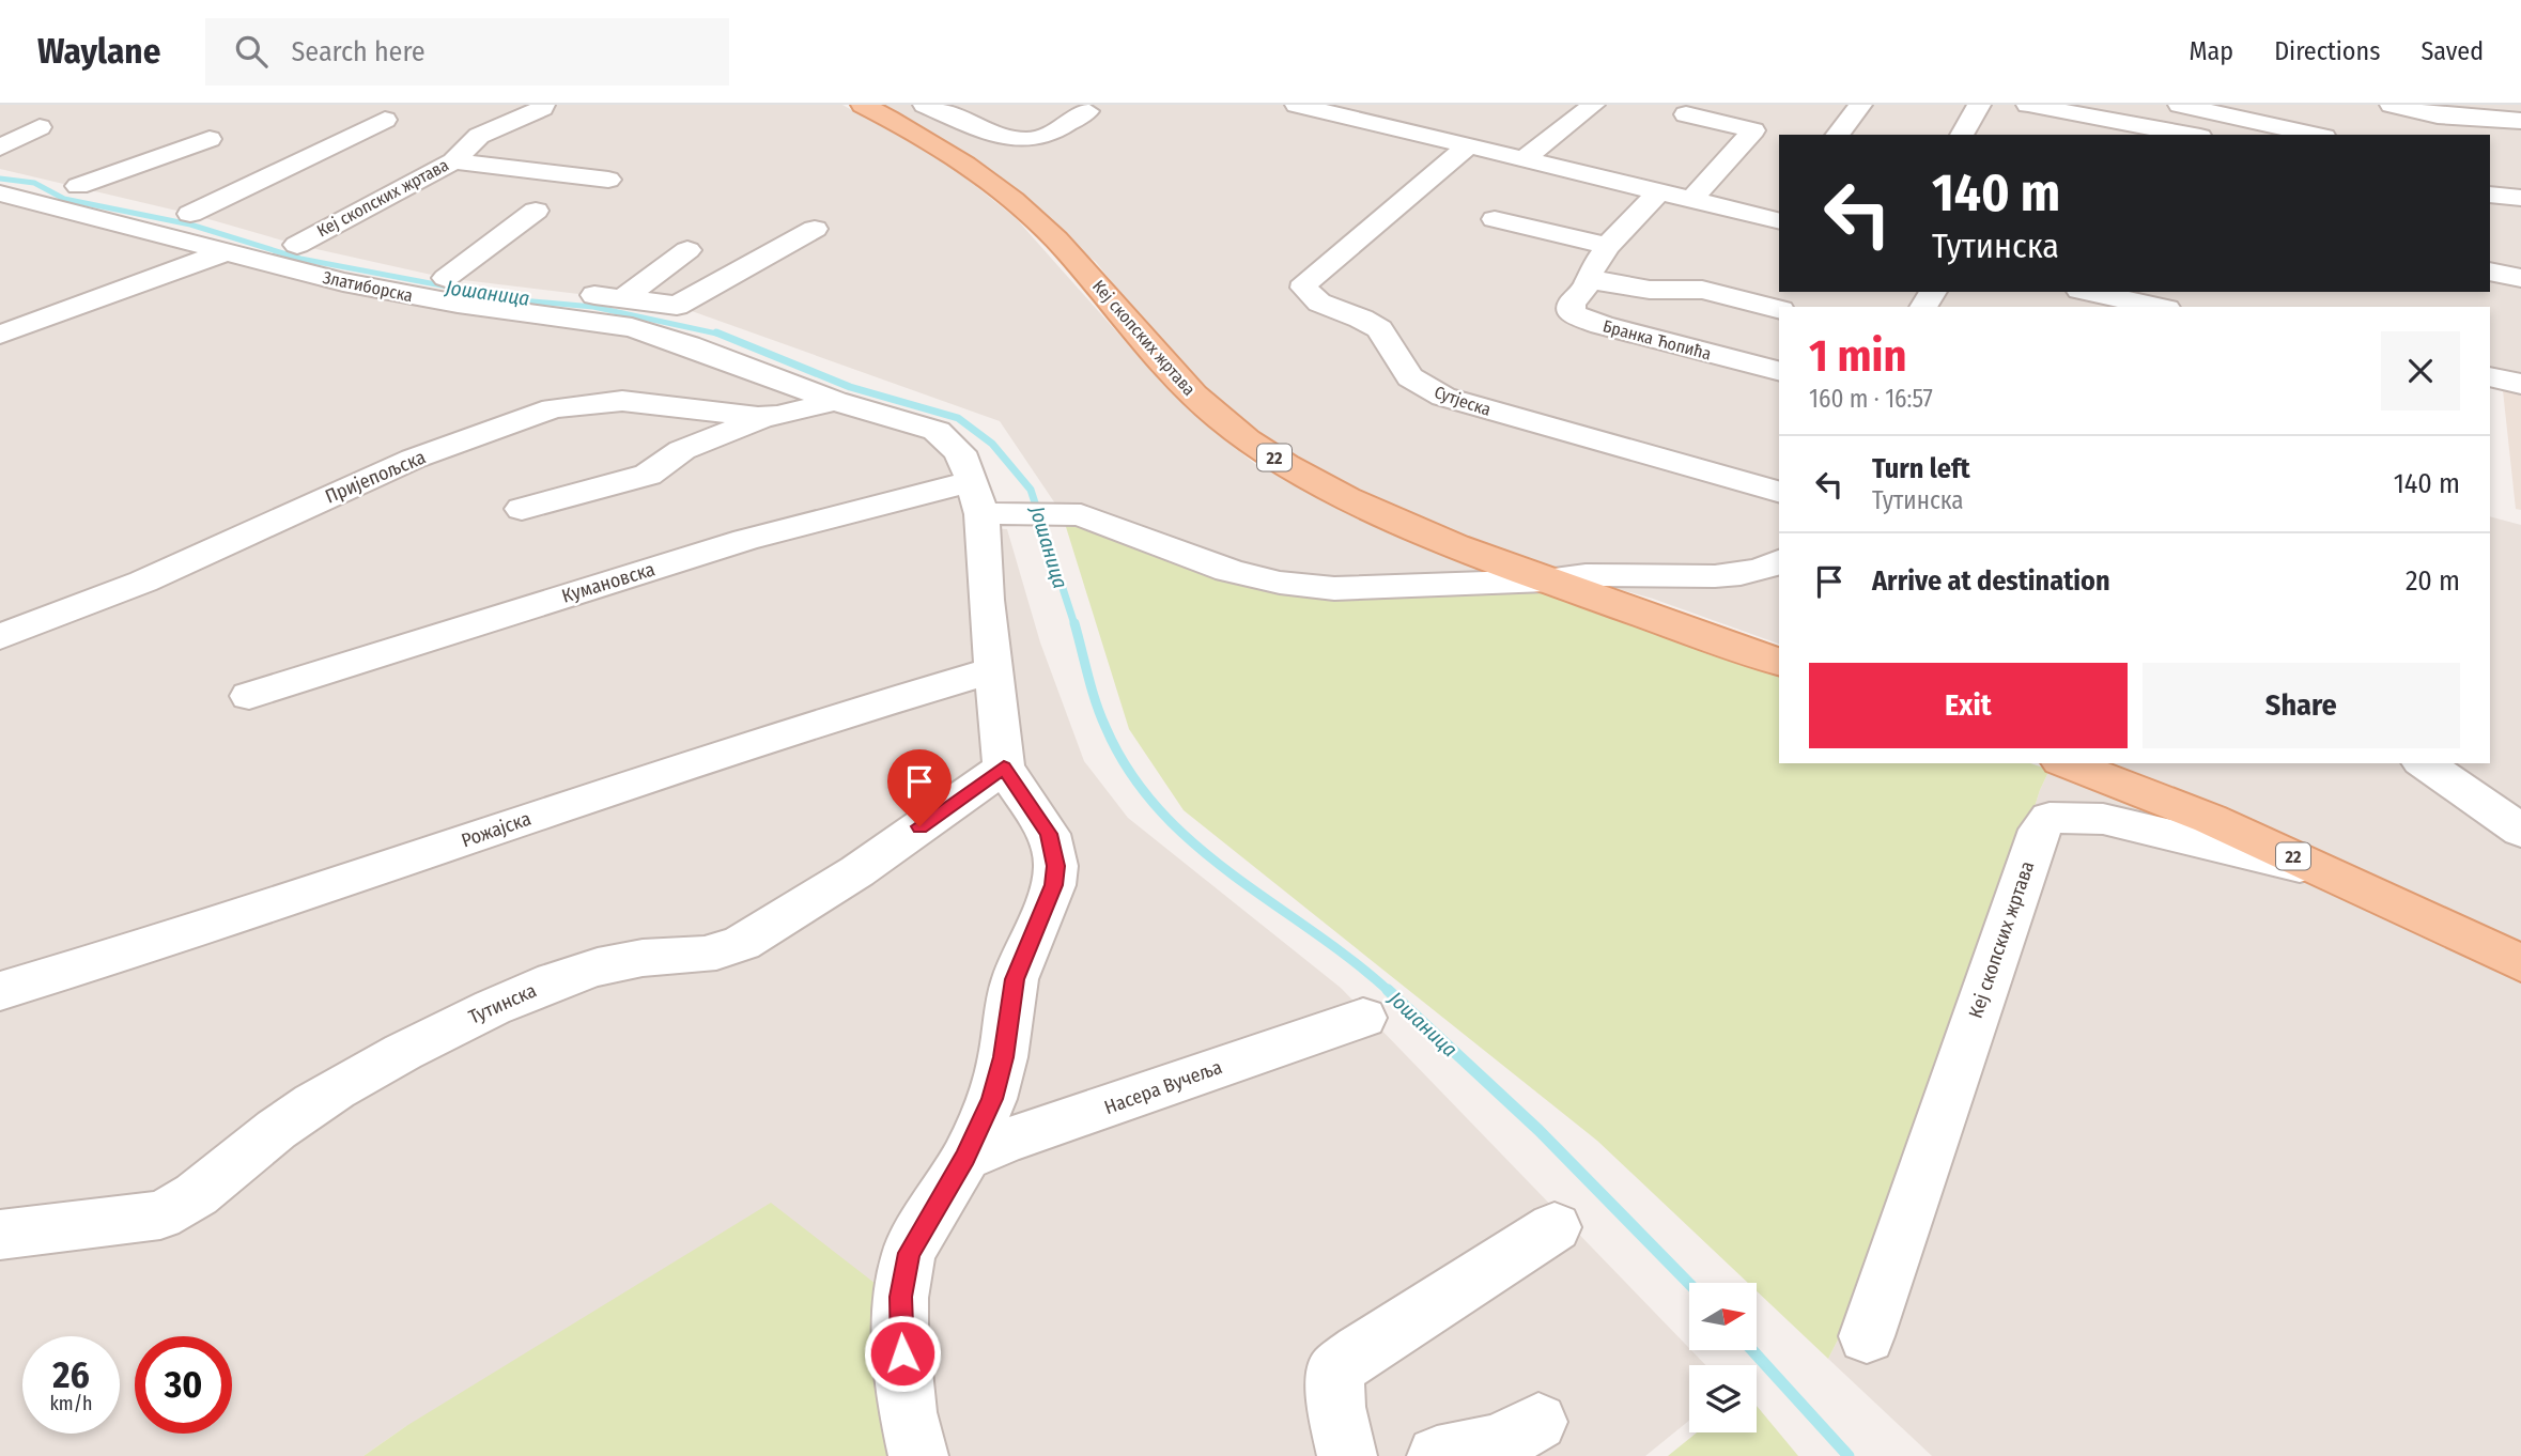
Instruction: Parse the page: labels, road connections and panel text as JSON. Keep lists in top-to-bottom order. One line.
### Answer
{"streets":{"main road":["Кеј скопских жртава","22"],"street":["Златиборска","Бранка Ћопића","Сутјеска","Пријепољска","Кумановска","Рожајска","Тутинска","Насера Вучеља"]},"crossings":[["Кеј скопских жртава","Кумановска"],["Златиборска","Пријепољска"],["Пријепољска","Кумановска"]],"water":["Јошаница"],"north":"right","page":{"header":"Waylane","search":"Search here","nav":["Map","Directions","Saved"],"turn":["140 m","Тутинска"],"heading":["1 min","160 m · 16:57"],"list":[{"name":"Turn left","note":"Тутинска","value":"140 m"},{"name":"Arrive at destination","value":"20 m"}],"buttons":["Exit","Share"],"speed":"26 km/h","limit":"30"}}
